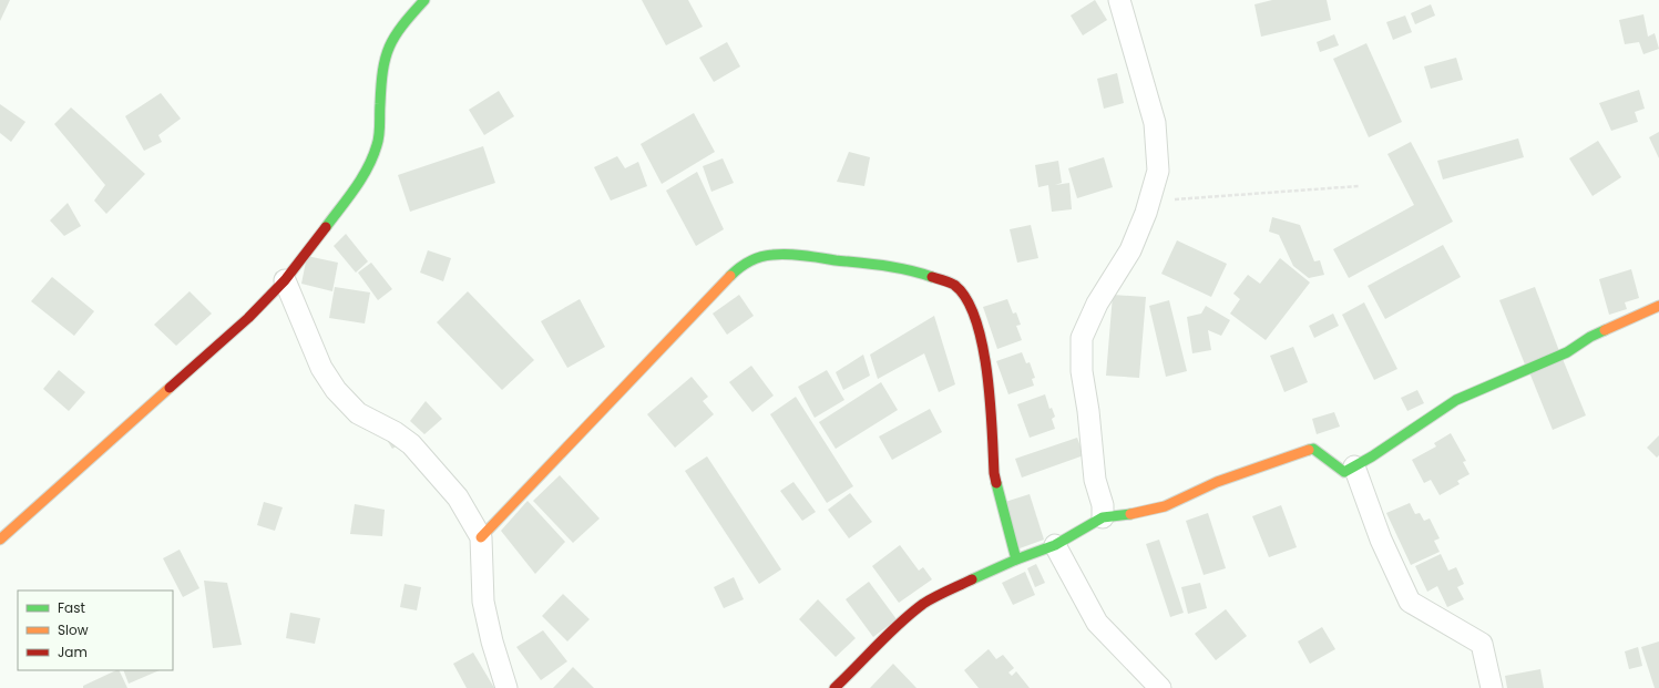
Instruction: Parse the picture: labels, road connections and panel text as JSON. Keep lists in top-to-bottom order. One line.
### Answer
{"legend":["Fast","Slow","Jam"]}
